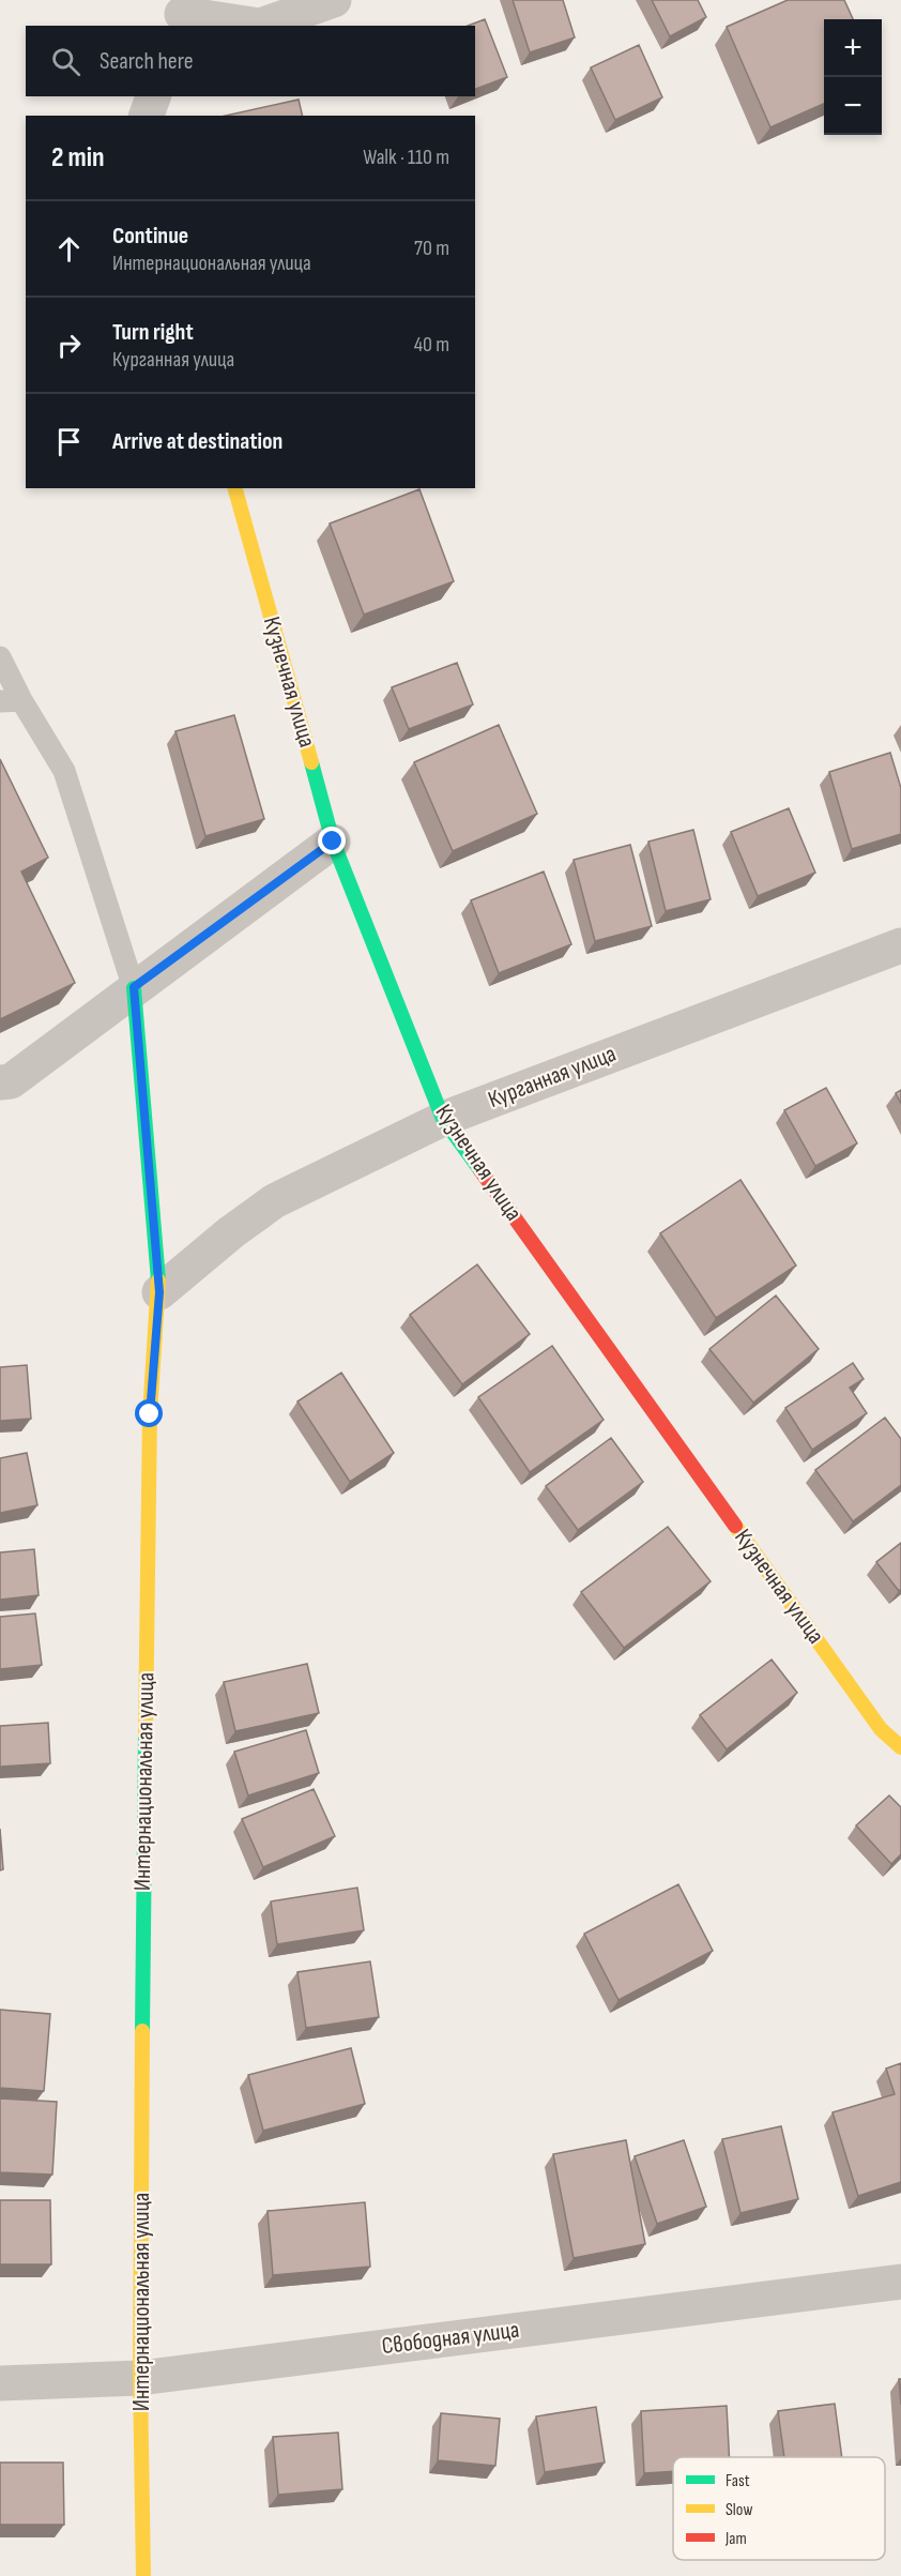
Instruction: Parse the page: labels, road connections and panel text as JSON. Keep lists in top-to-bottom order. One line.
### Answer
{"streets":{"street":["Кузнечная улица","Курганная улица","Интернациональная улица","Свободная улица"]},"crossings":[["Кузнечная улица","Курганная улица"],["Курганная улица","Интернациональная улица"],["Интернациональная улица","Свободная улица"]],"legend":["Fast","Slow","Jam"],"page":{"map_buttons":["+","−"],"search":"Search here","heading":["2 min","Walk · 110 m"],"list":[["Continue","Интернациональная улица","70 m"],["Turn right","Курганная улица","40 m"],"Arrive at destination"]}}
